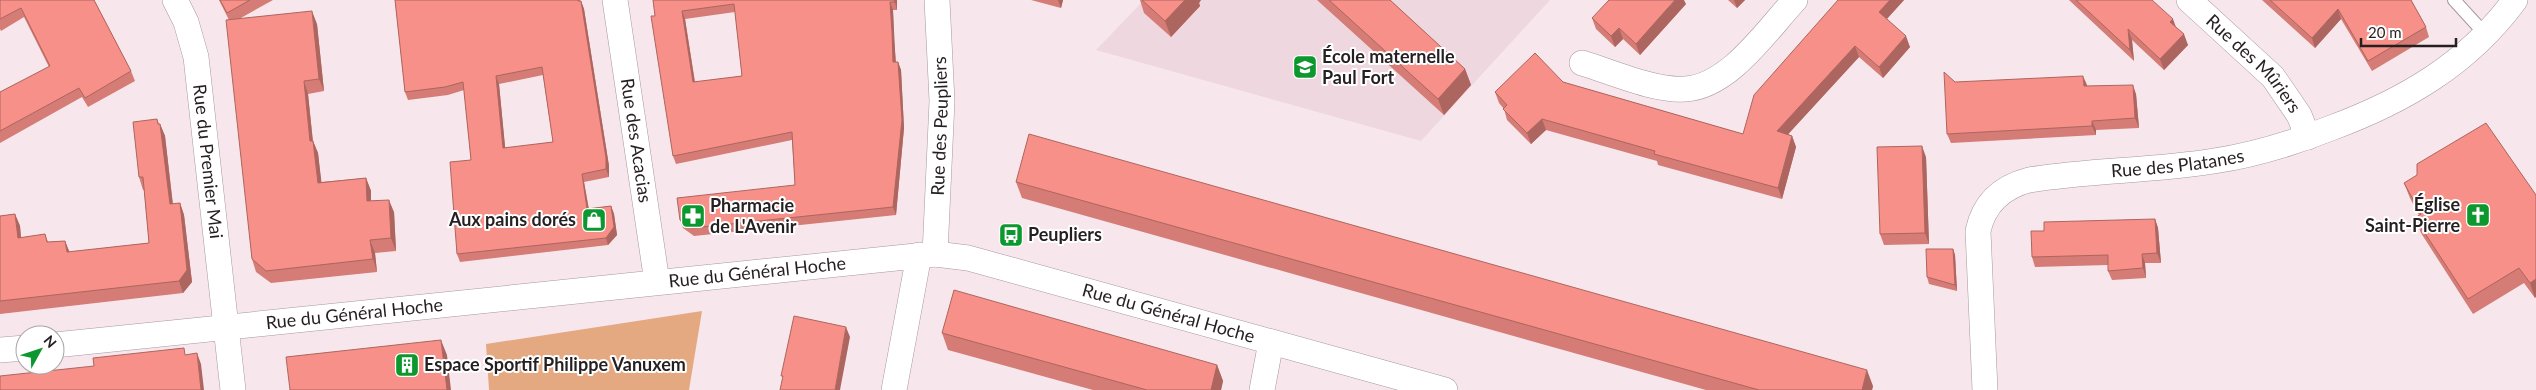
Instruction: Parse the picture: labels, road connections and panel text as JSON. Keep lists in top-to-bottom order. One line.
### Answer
{"streets":{"street":["Rue des Mûriers","Rue des Peupliers","Rue des Acacias","Rue du Premier Mai","Rue des Platanes","Rue du Général Hoche"]},"crossings":[["Rue des Mûriers","Rue des Platanes"],["Rue des Peupliers","Rue du Général Hoche"],["Rue des Acacias","Rue du Général Hoche"],["Rue du Premier Mai","Rue du Général Hoche"]],"places":{"school or university":["École maternelle Paul Fort"],"church":["Église Saint-Pierre"],"pharmacy":["Pharmacie de L'Avenir"],"shop":["Aux pains dorés"],"bus stop":["Peupliers"],"building":["Espace Sportif Philippe Vanuxem"]},"scale_bar":"20 m","north":"top right"}
